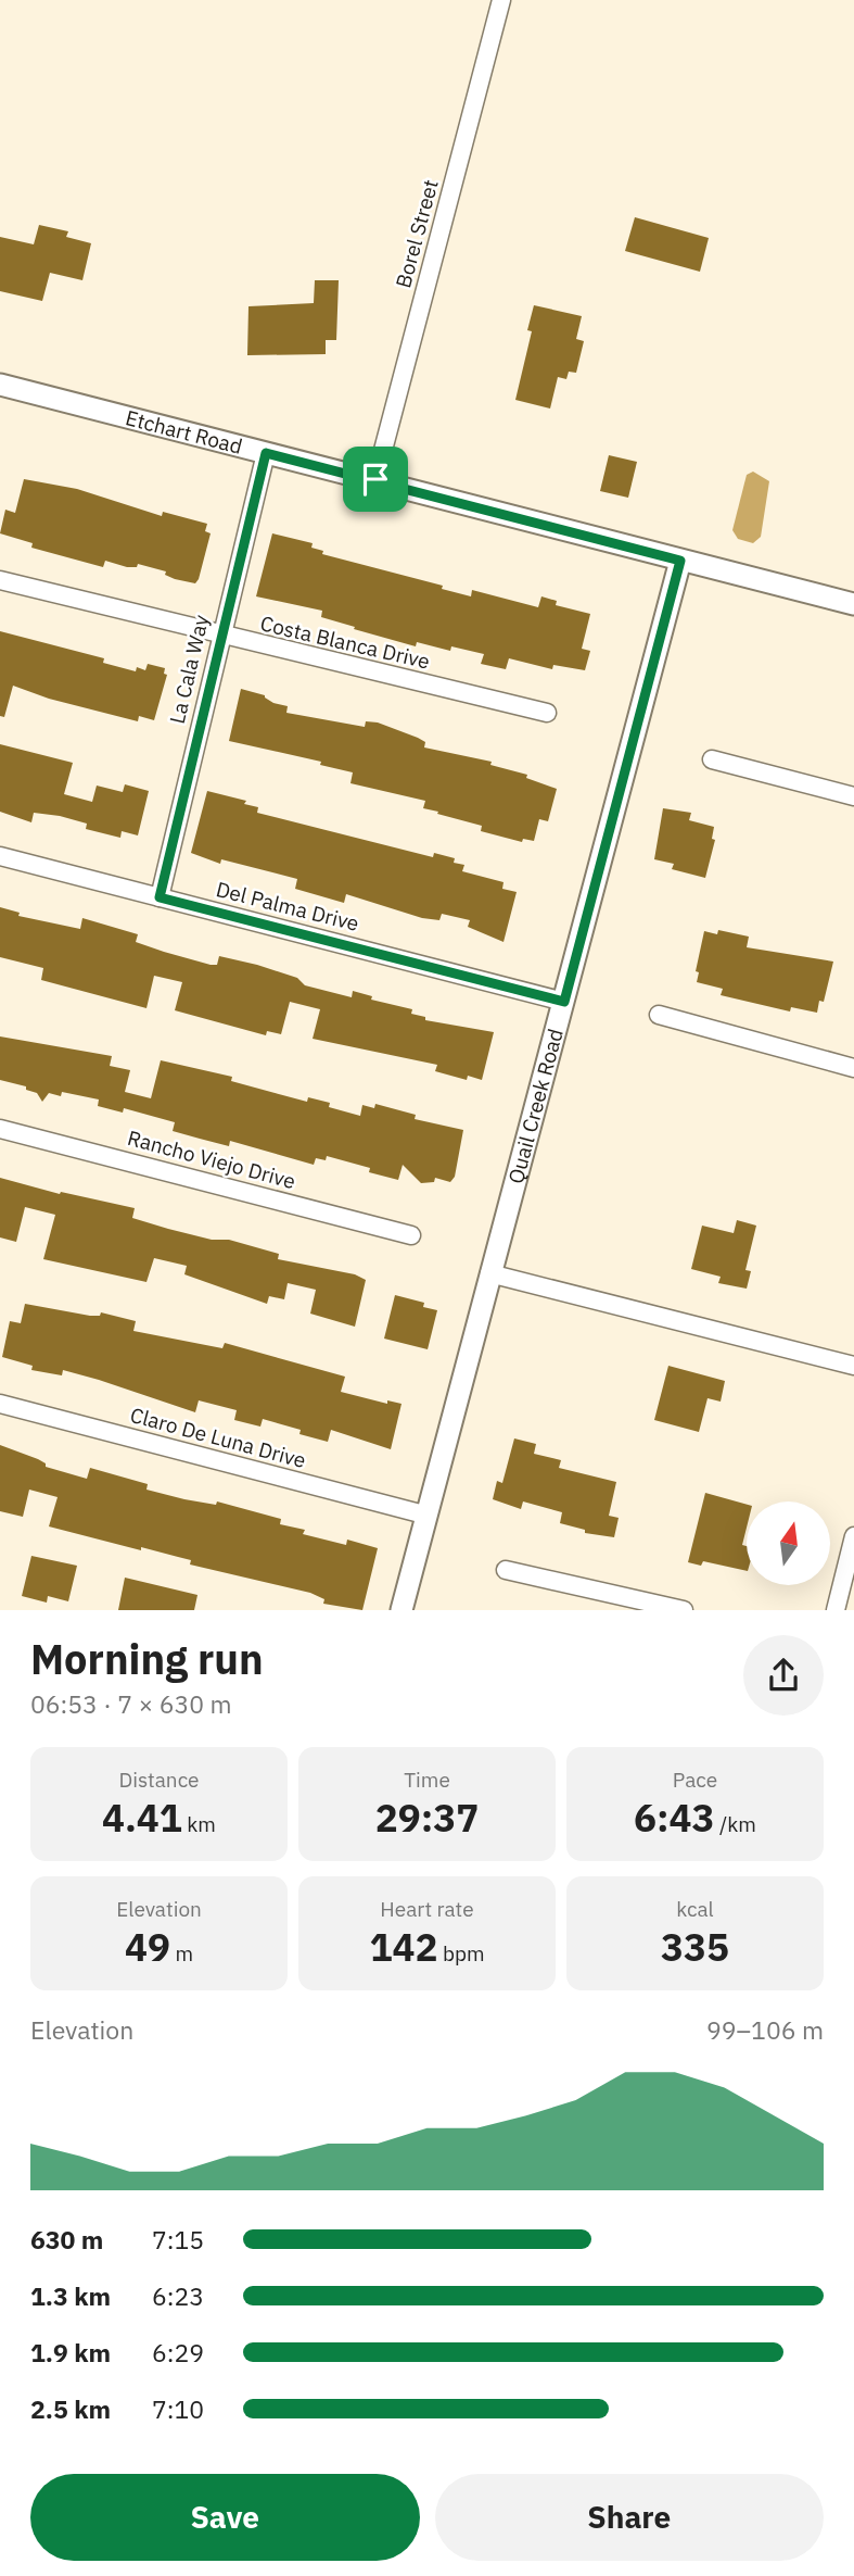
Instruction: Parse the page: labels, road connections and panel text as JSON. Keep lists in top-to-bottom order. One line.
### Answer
{"streets":{"street":["Borel Street","Etchart Road","Costa Blanca Drive","La Cala Way","Del Palma Drive","Quail Creek Road","Rancho Viejo Drive","Claro De Luna Drive"]},"crossings":[["Borel Street","Etchart Road"],["Etchart Road","La Cala Way"],["Etchart Road","Quail Creek Road"],["Costa Blanca Drive","La Cala Way"],["La Cala Way","Del Palma Drive"],["Del Palma Drive","Quail Creek Road"],["Quail Creek Road","Claro De Luna Drive"]],"north":"top","page":{"heading":["Morning run","06:53 · 7 × 630 m"],"stats":[["Distance","4.41 km"],["Time","29:37"],["Pace","6:43 /km"],["Elevation","49 m"],["Heart rate","142 bpm"],["kcal","335"]],"chart":["Elevation","99–106 m"],"list":[{"name":"630 m","note":"7:15"},{"name":"1.3 km","note":"6:23"},{"name":"1.9 km","note":"6:29"},{"name":"2.5 km","note":"7:10"}],"buttons":["Save","Share"]}}
